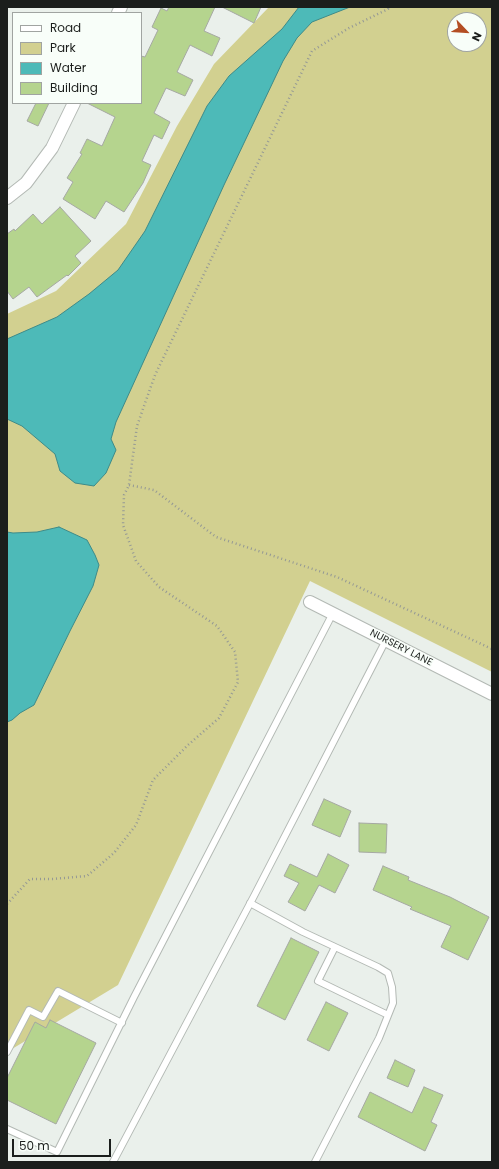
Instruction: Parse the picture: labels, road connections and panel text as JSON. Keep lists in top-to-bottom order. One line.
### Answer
{"streets":{"street":["NURSERY LANE"]},"legend":["Road","Park","Water","Building"],"scale_bar":"50 m","north":"bottom right"}
